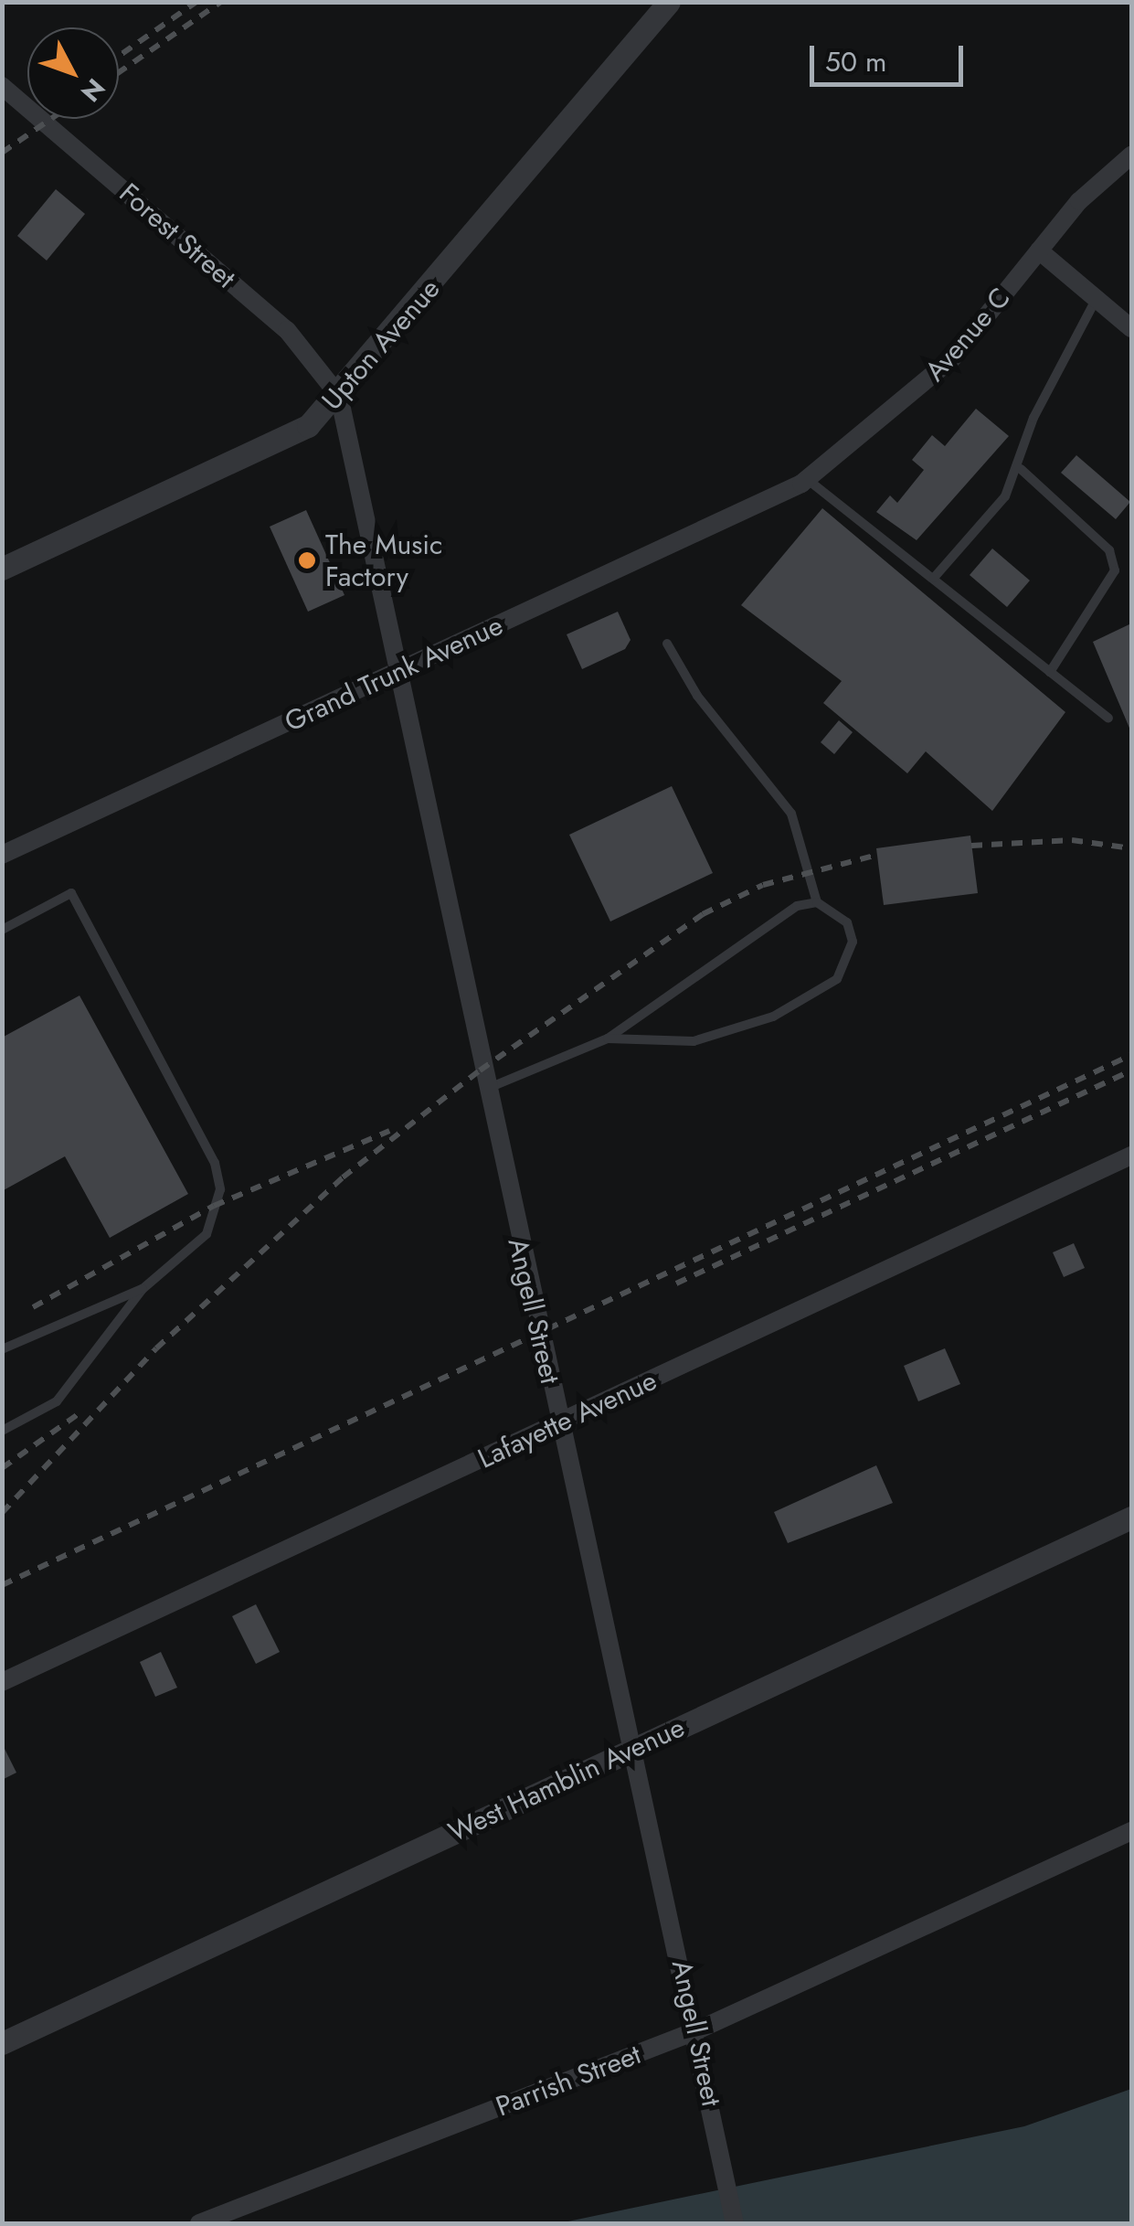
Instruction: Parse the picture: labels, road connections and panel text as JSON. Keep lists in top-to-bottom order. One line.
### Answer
{"streets":{"street":["Forest Street","Avenue C","Upton Avenue","Grand Trunk Avenue","Angell Street","Lafayette Avenue","West Hamblin Avenue","Parrish Street"]},"crossings":[["Forest Street","Upton Avenue"],["Forest Street","Angell Street"],["Avenue C","Grand Trunk Avenue"],["Upton Avenue","Angell Street"],["Grand Trunk Avenue","Angell Street"],["Angell Street","Lafayette Avenue"],["Angell Street","West Hamblin Avenue"],["Angell Street","Parrish Street"]],"places":["The Music Factory"],"scale_bar":"50 m","north":"bottom right"}
